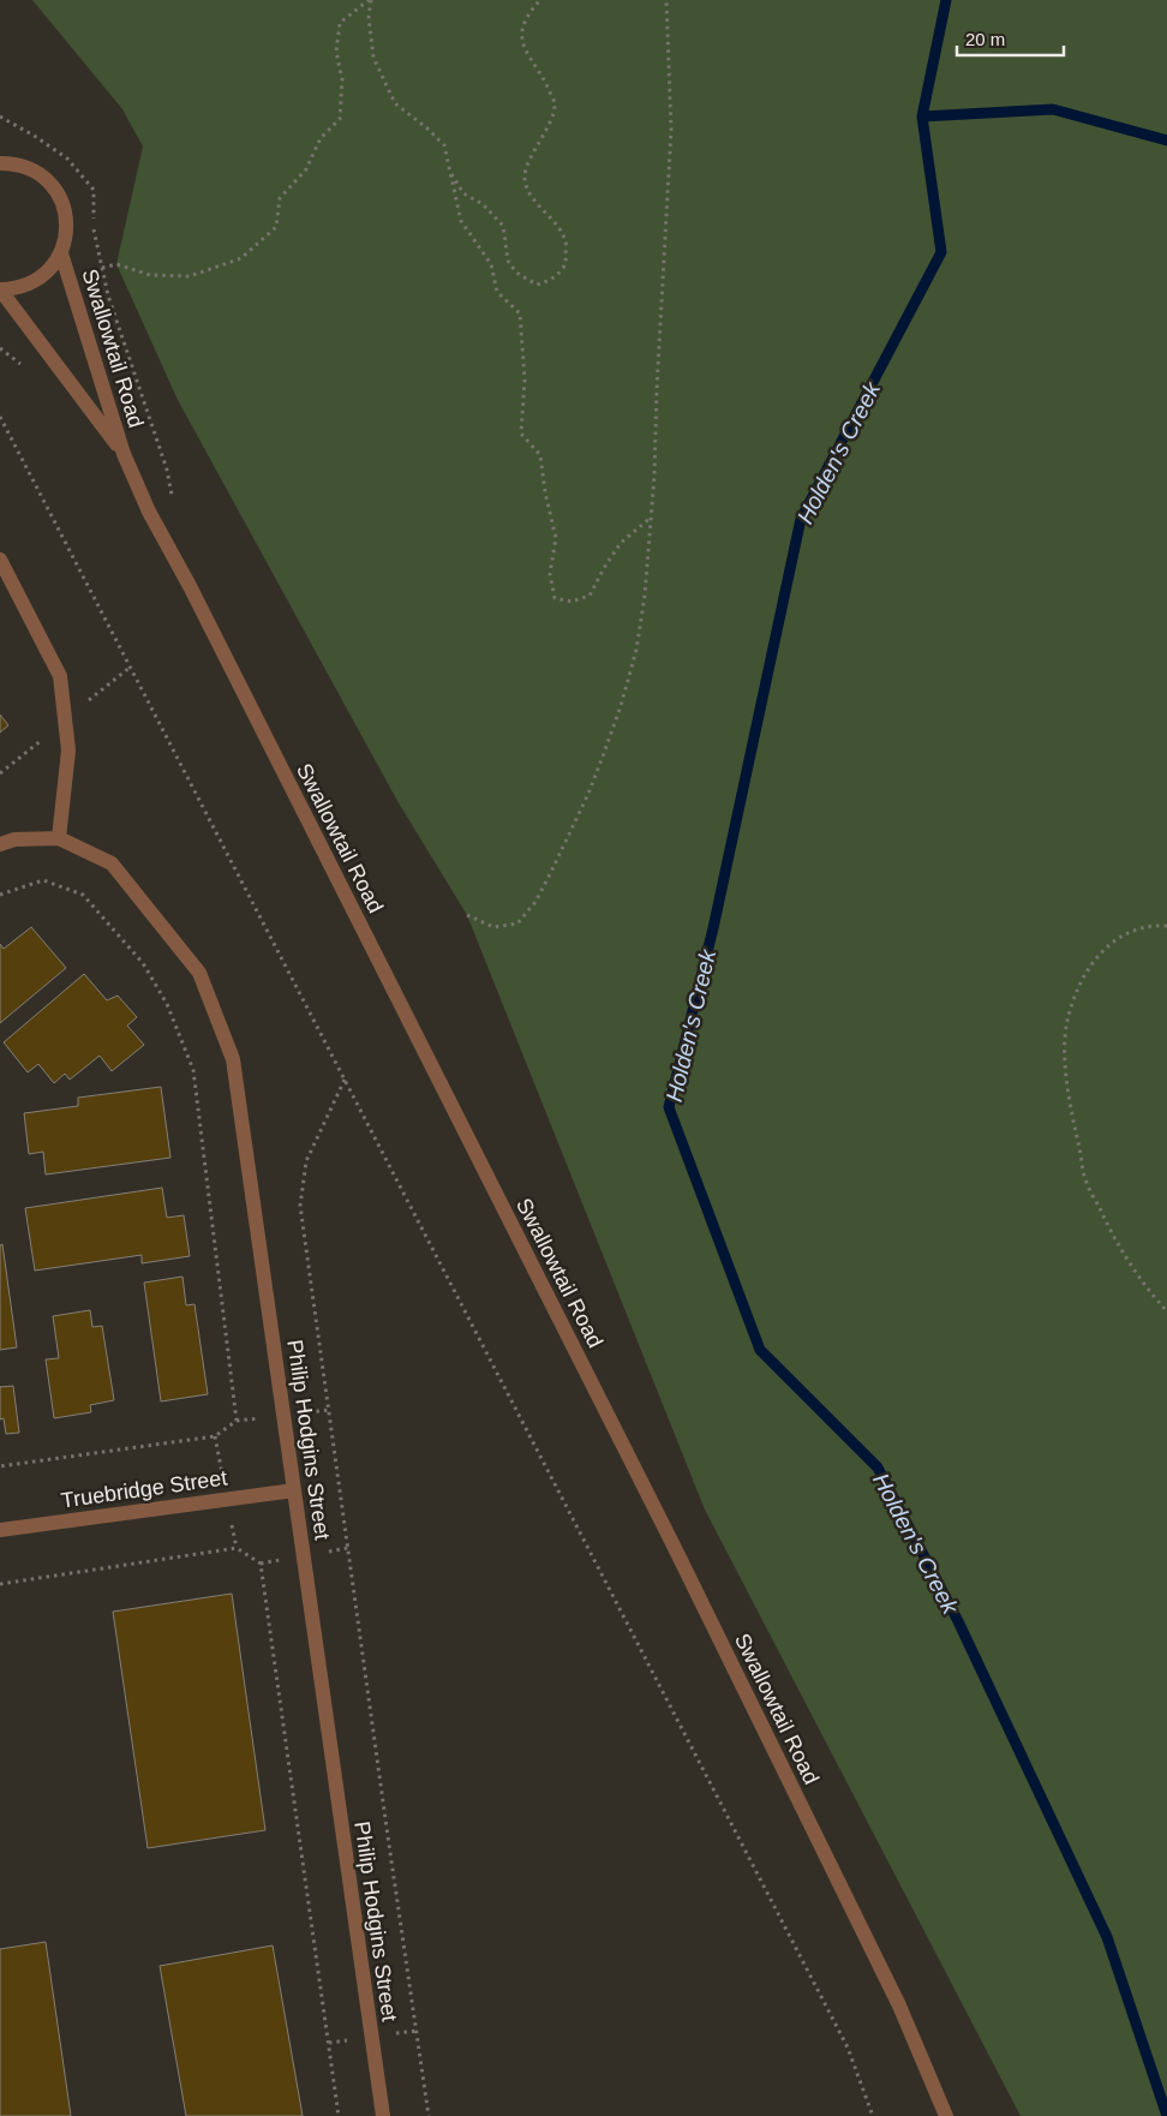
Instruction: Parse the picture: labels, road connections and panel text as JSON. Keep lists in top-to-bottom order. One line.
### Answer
{"streets":{"street":["Swallowtail Road","Philip Hodgins Street","Truebridge Street"]},"crossings":[["Philip Hodgins Street","Truebridge Street"]],"water":["Holden's Creek"],"scale_bar":"20 m"}
